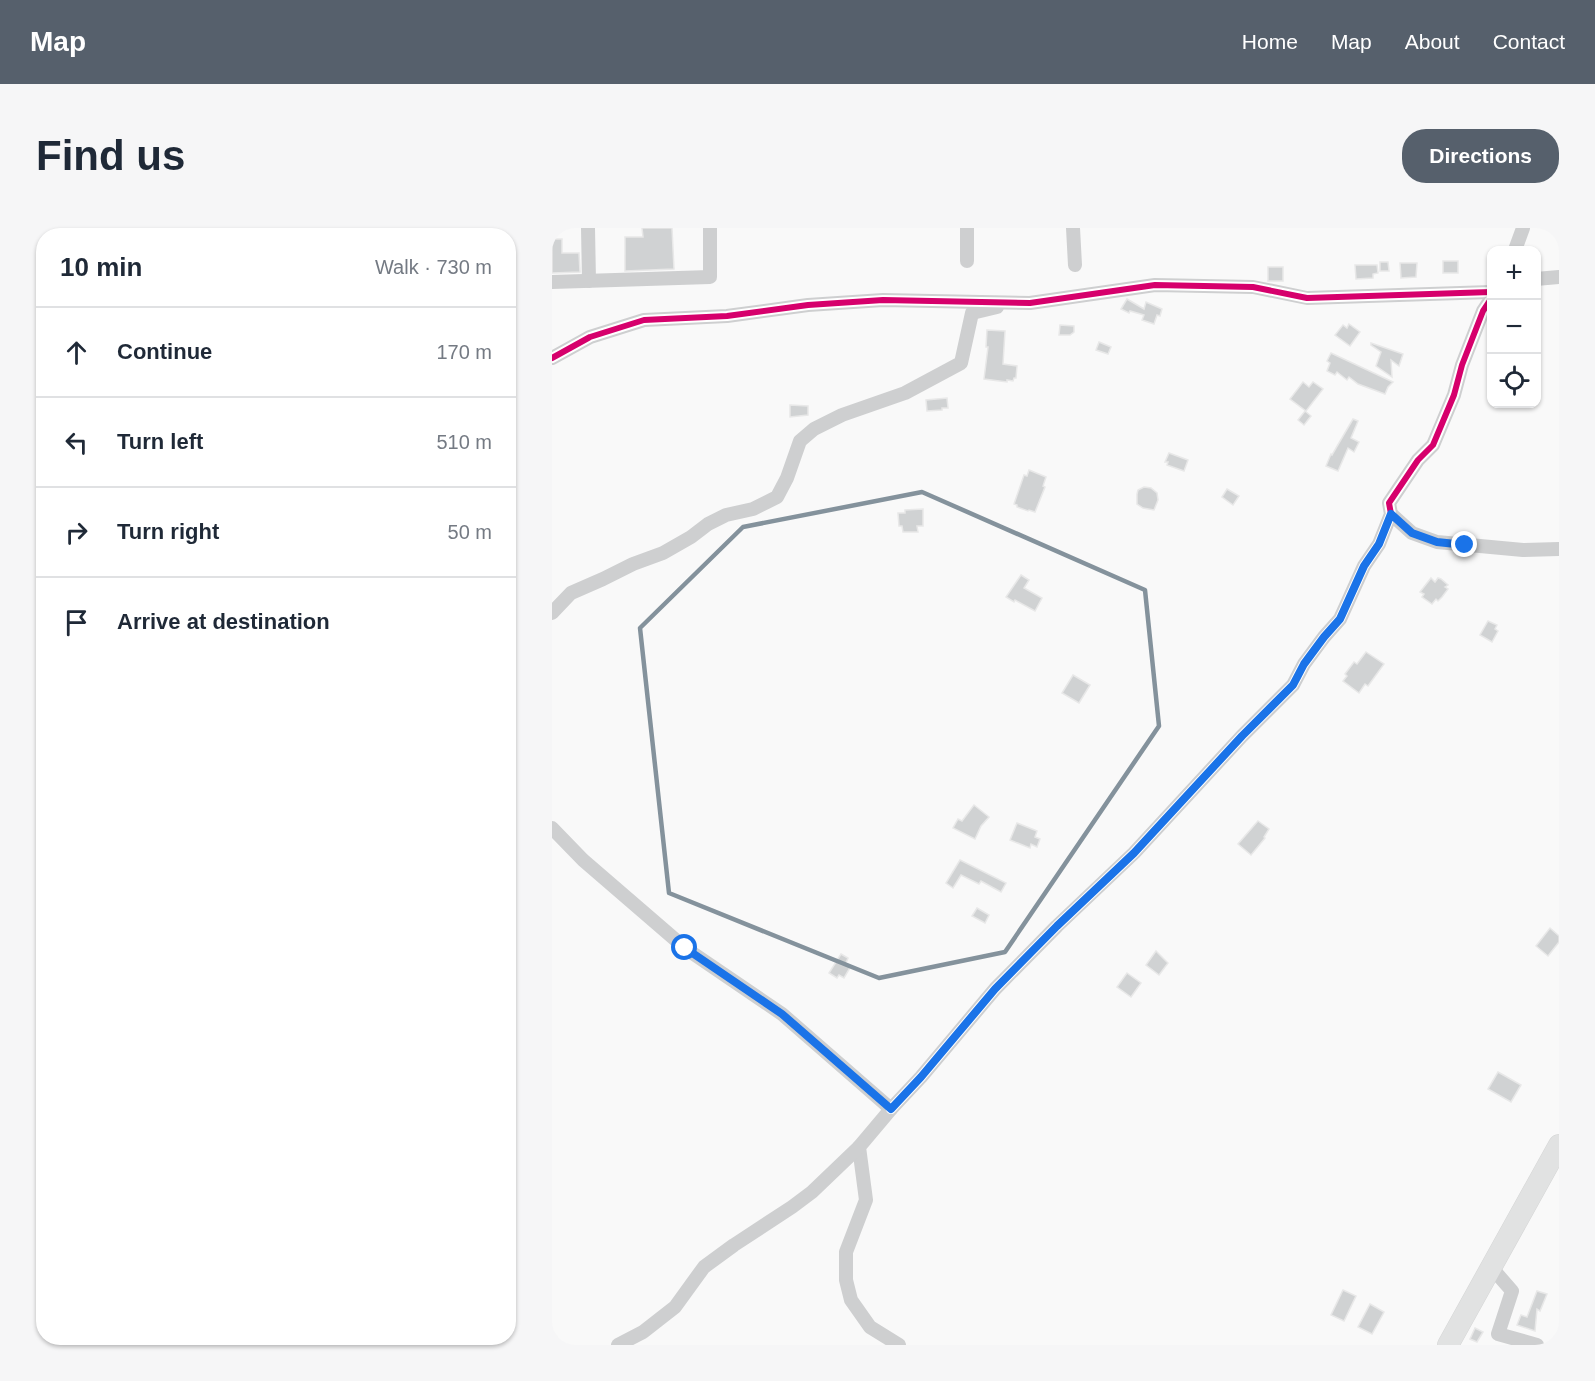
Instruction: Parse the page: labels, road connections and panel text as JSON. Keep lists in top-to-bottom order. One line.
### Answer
{"page":{"header":"Map","nav":["Home","Map","About","Contact"],"buttons":"Directions","title":"Find us","heading":["10 min","Walk · 730 m"],"map_buttons":["+","−"],"list":[["Continue","170 m"],["Turn left","510 m"],["Turn right","50 m"],"Arrive at destination"]}}
